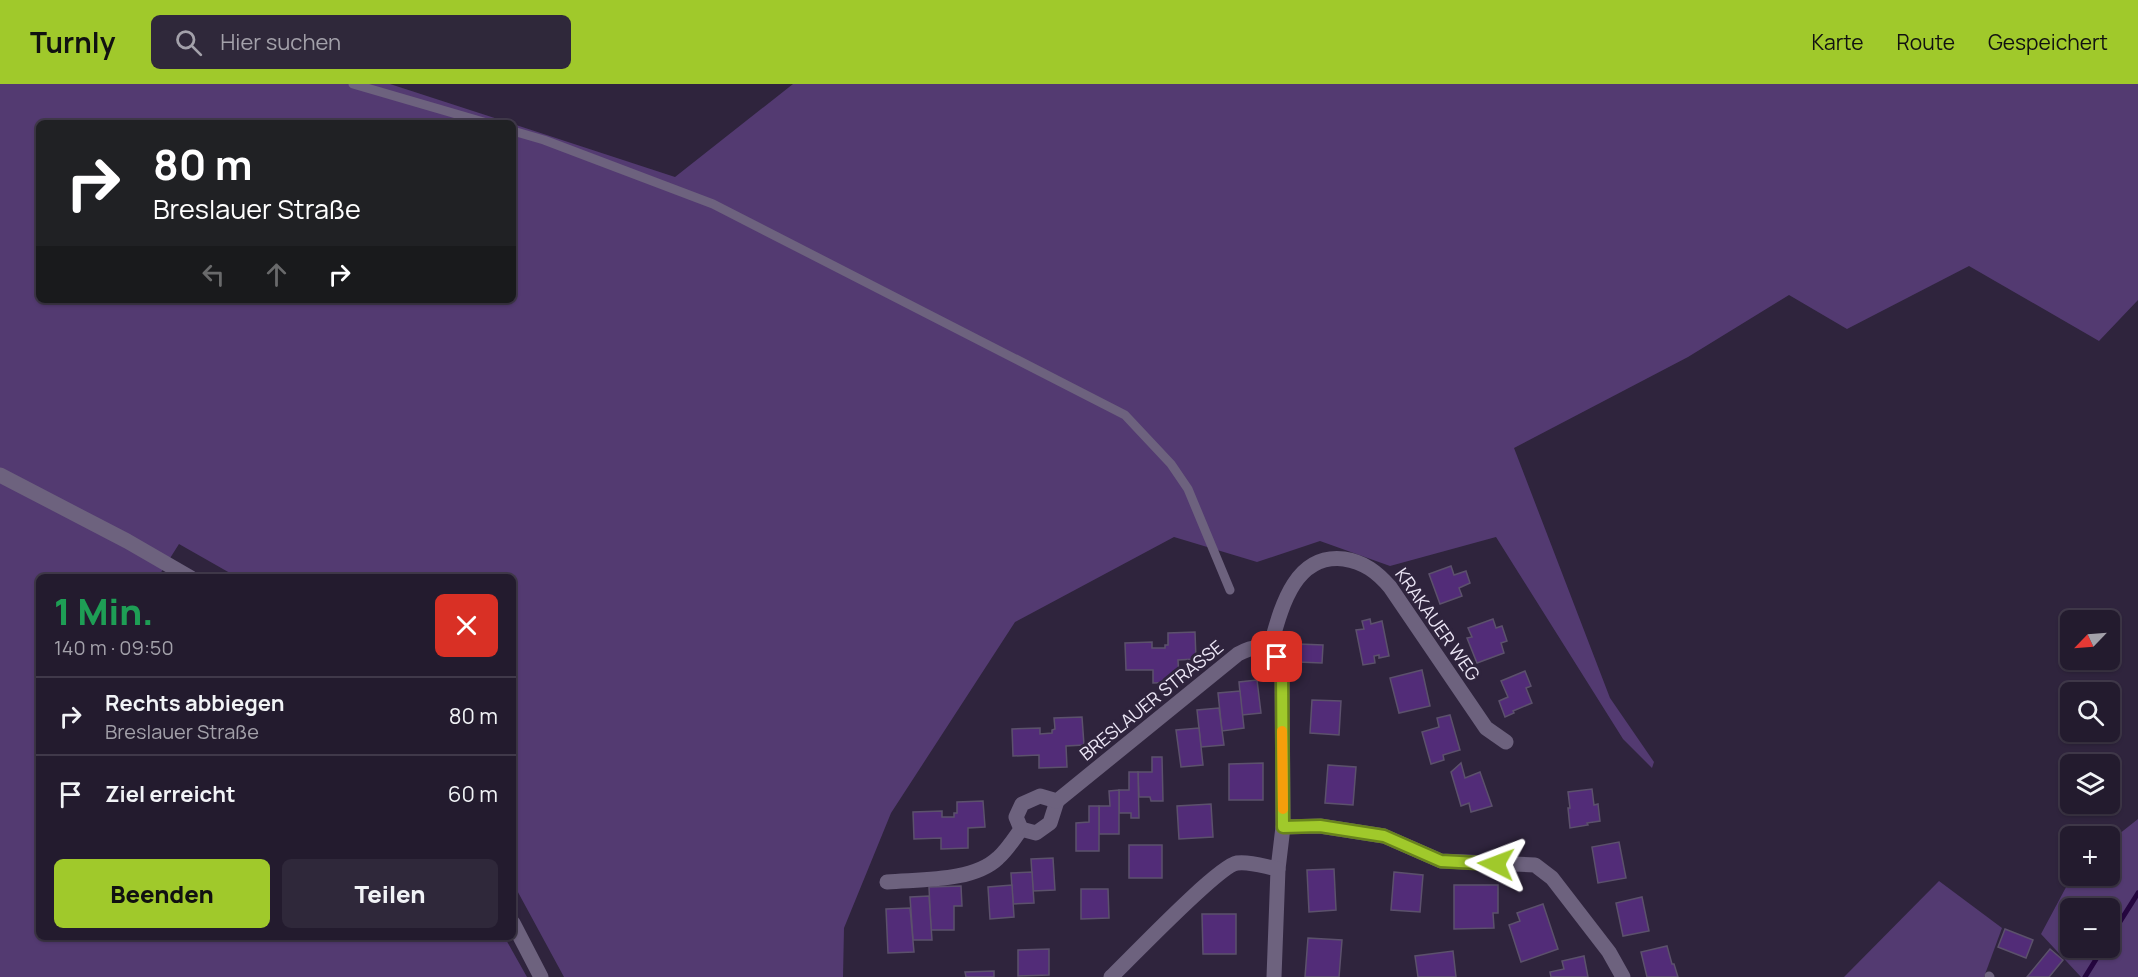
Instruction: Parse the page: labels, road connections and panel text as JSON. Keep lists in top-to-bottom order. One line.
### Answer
{"streets":{"street":["KRAKAUER WEG","BRESLAUER STRASSE"]},"crossings":[["KRAKAUER WEG","BRESLAUER STRASSE"]],"north":"bottom left","page":{"header":"Turnly","search":"Hier suchen","nav":["Karte","Route","Gespeichert"],"turn":["80 m","Breslauer Straße"],"heading":["1 Min.","140 m · 09:50"],"map_buttons":["+","−"],"list":[{"name":"Rechts abbiegen","note":"Breslauer Straße","value":"80 m"},{"name":"Ziel erreicht","value":"60 m"}],"buttons":["Beenden","Teilen"]}}
